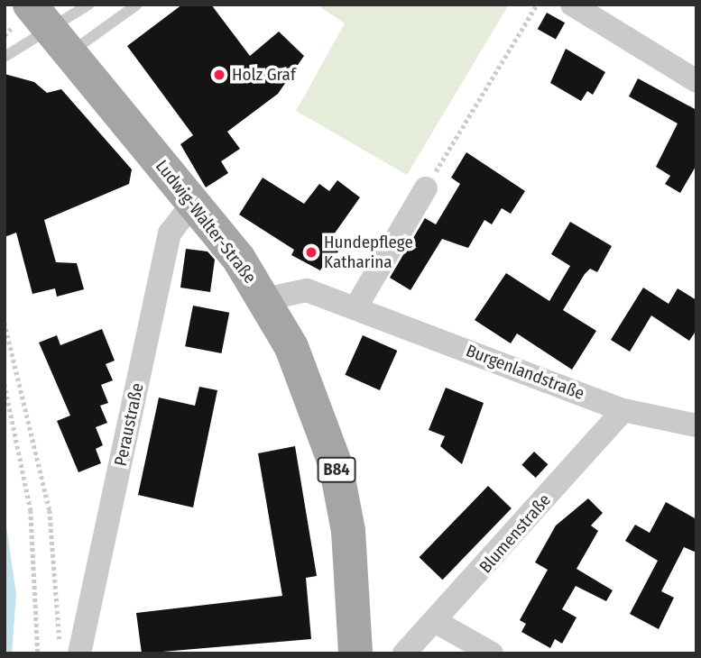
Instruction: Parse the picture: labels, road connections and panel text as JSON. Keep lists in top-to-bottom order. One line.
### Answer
{"streets":{"main road":["Ludwig-Walter-Straße","B84"],"street":["Burgenlandstraße","Peraustraße","Blumenstraße"]},"crossings":[["Ludwig-Walter-Straße","Burgenlandstraße"],["Ludwig-Walter-Straße","Peraustraße"],["Burgenlandstraße","Blumenstraße"]],"places":["Holz Graf","Hundepflege Katharina"]}
